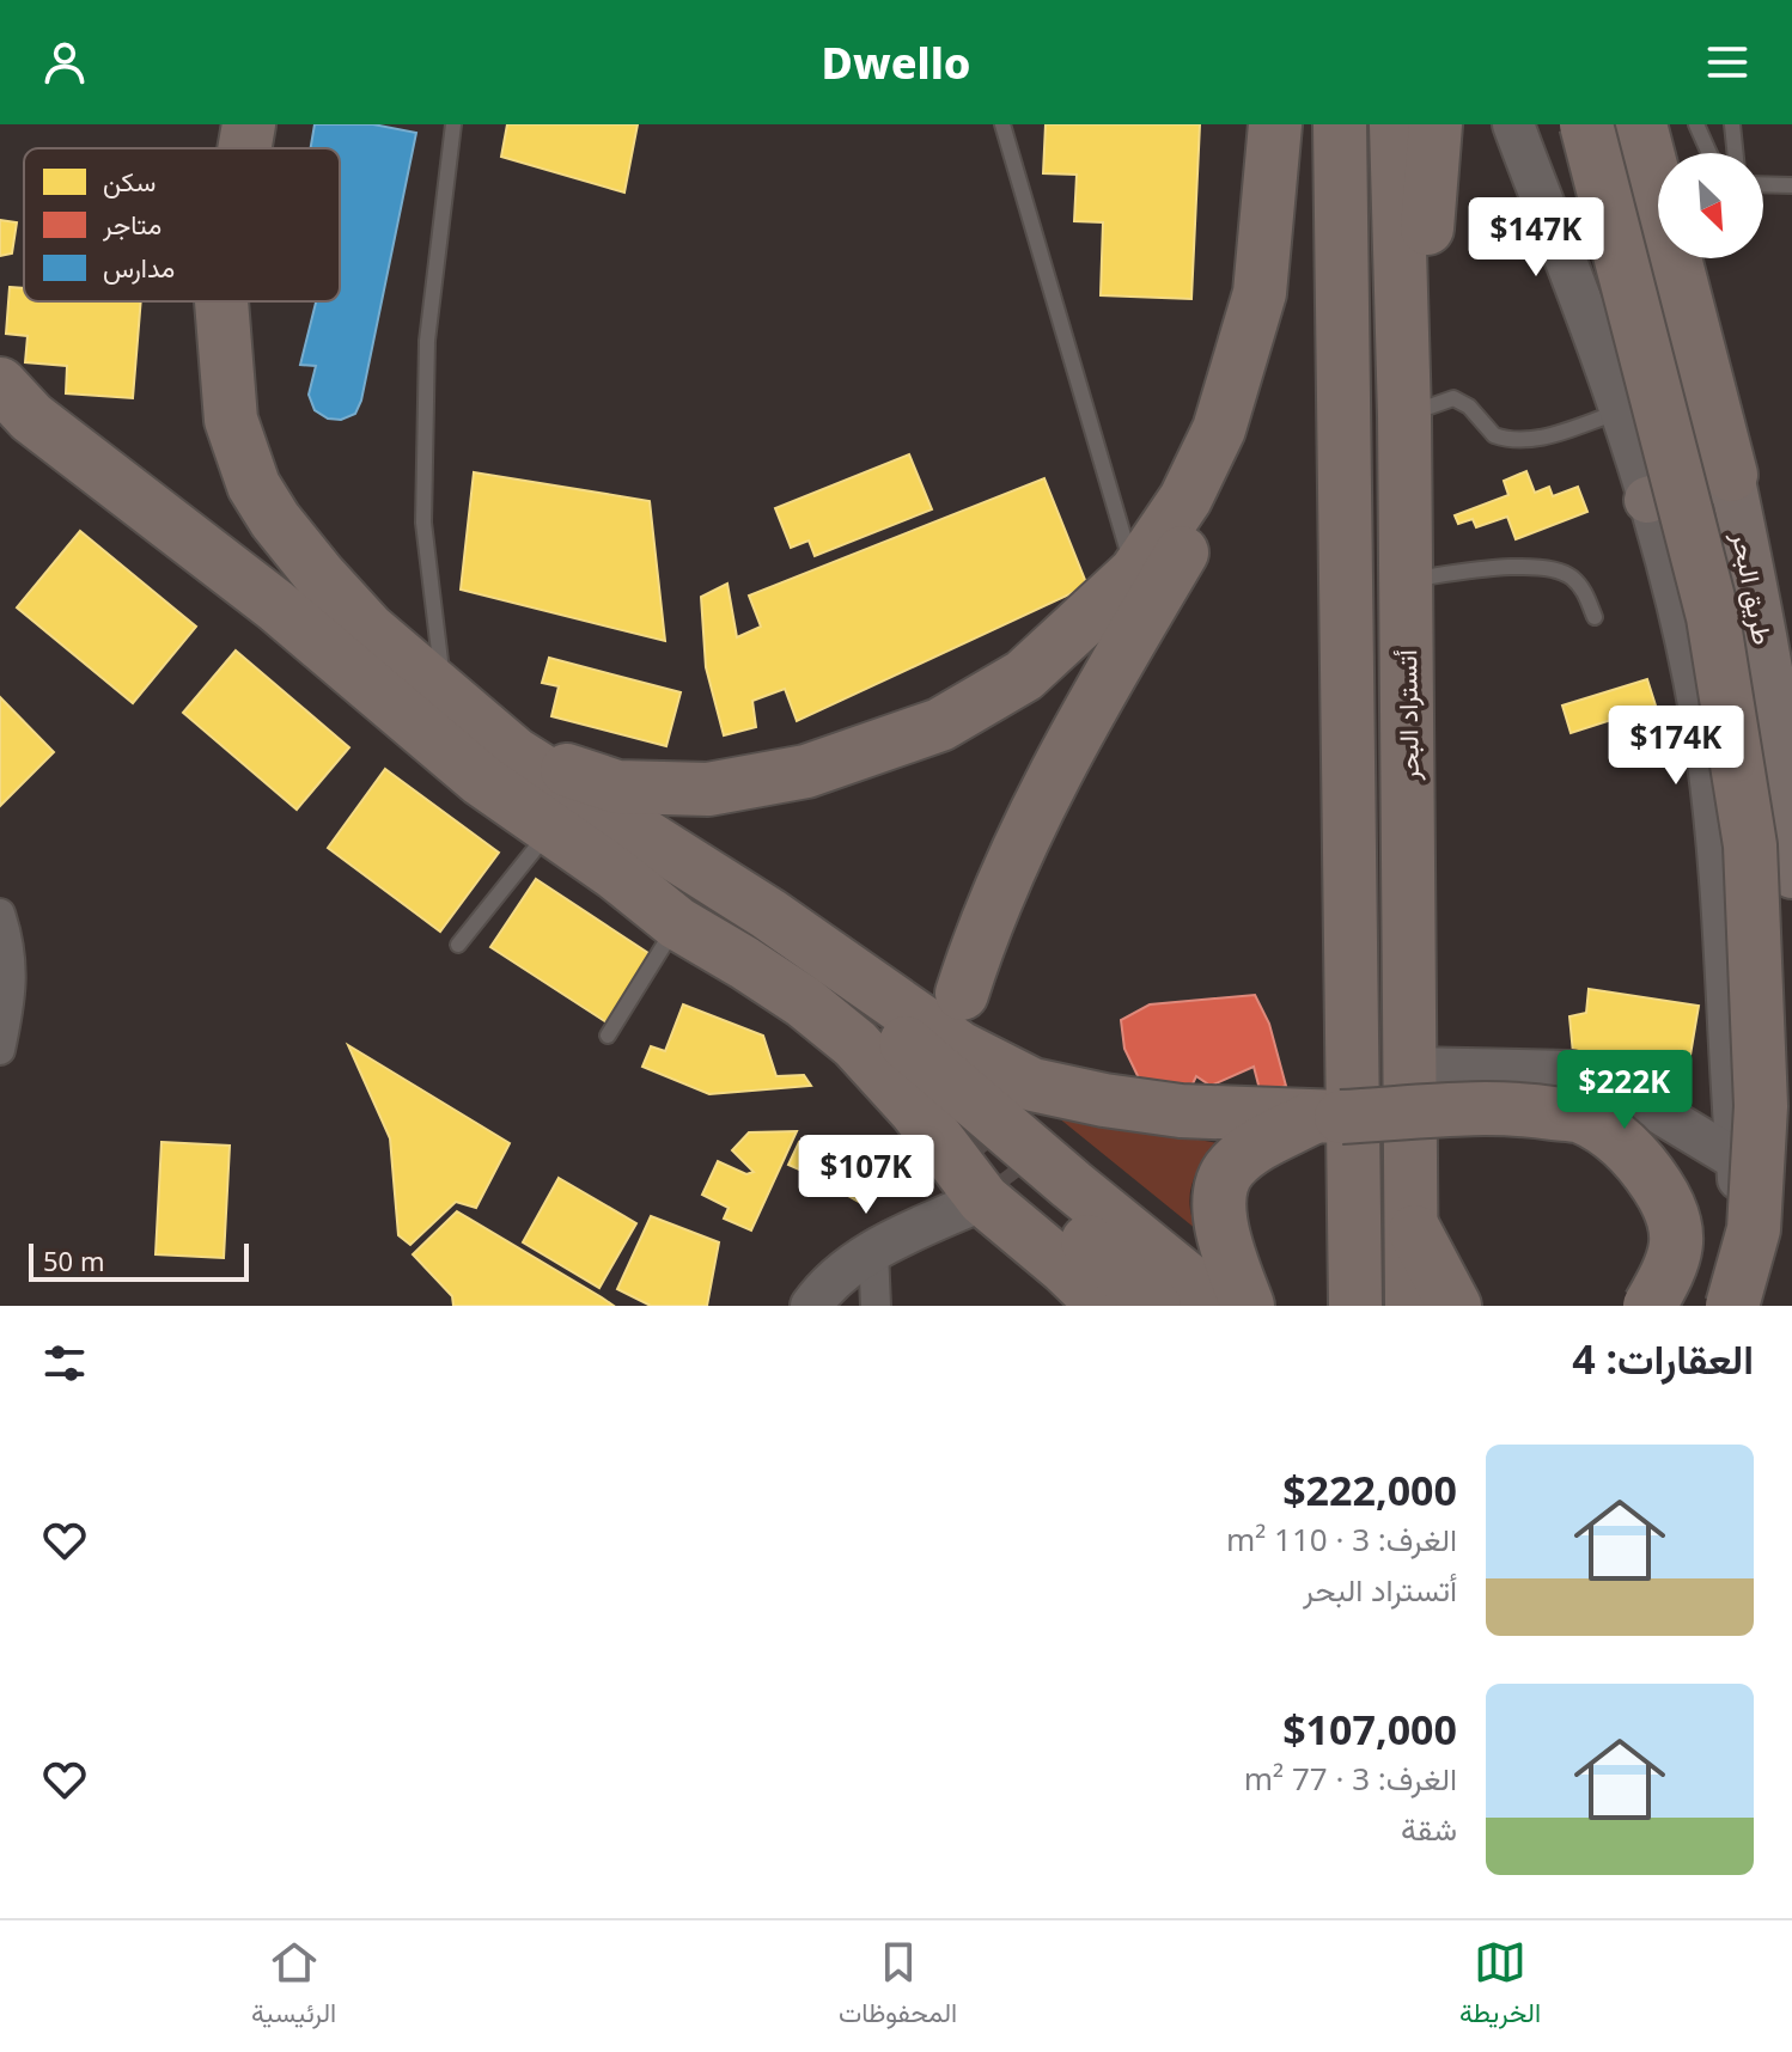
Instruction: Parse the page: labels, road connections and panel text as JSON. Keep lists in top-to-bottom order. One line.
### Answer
{"streets":{"highway":["أتستراد البحر"],"main road":["طريق البحر"]},"legend":["سكن","متاجر","مدارس"],"scale_bar":"50 m","north":"bottom right","page":{"header":"Dwello","price":["$147K","$174K","$222K","$107K"],"scale":"50 m","heading":"العقارات: 4","list":[{"name":"$222,000","note":"الغرف: 3 · 110 m² · أتستراد البحر"},{"name":"$107,000","note":"الغرف: 3 · 77 m² · شقة"}],"tabs":["الخريطة","المحفوظات","الرئيسية"]}}
